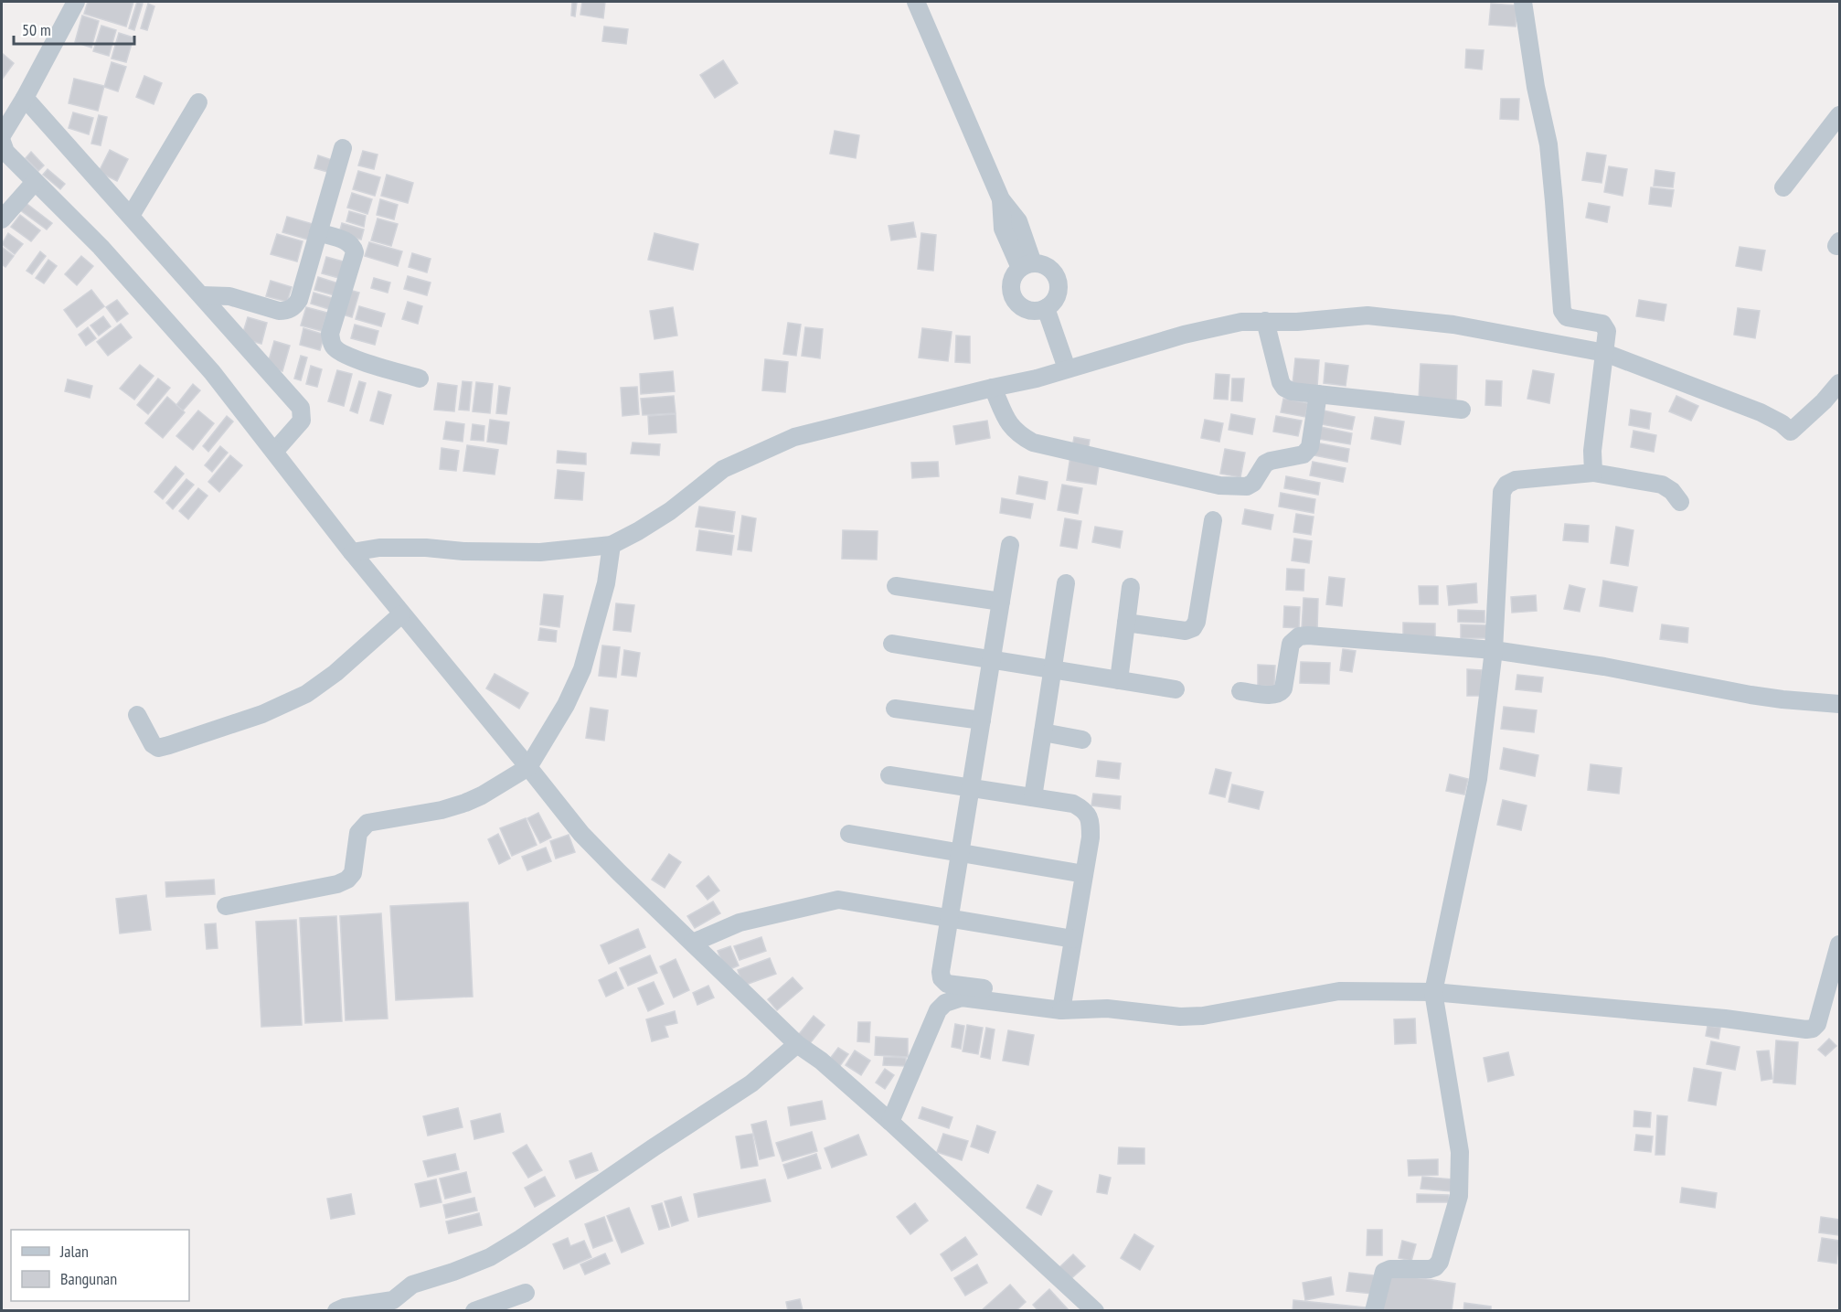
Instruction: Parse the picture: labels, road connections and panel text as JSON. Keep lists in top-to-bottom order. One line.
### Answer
{"legend":["Jalan","Bangunan"],"scale_bar":"50 m"}
